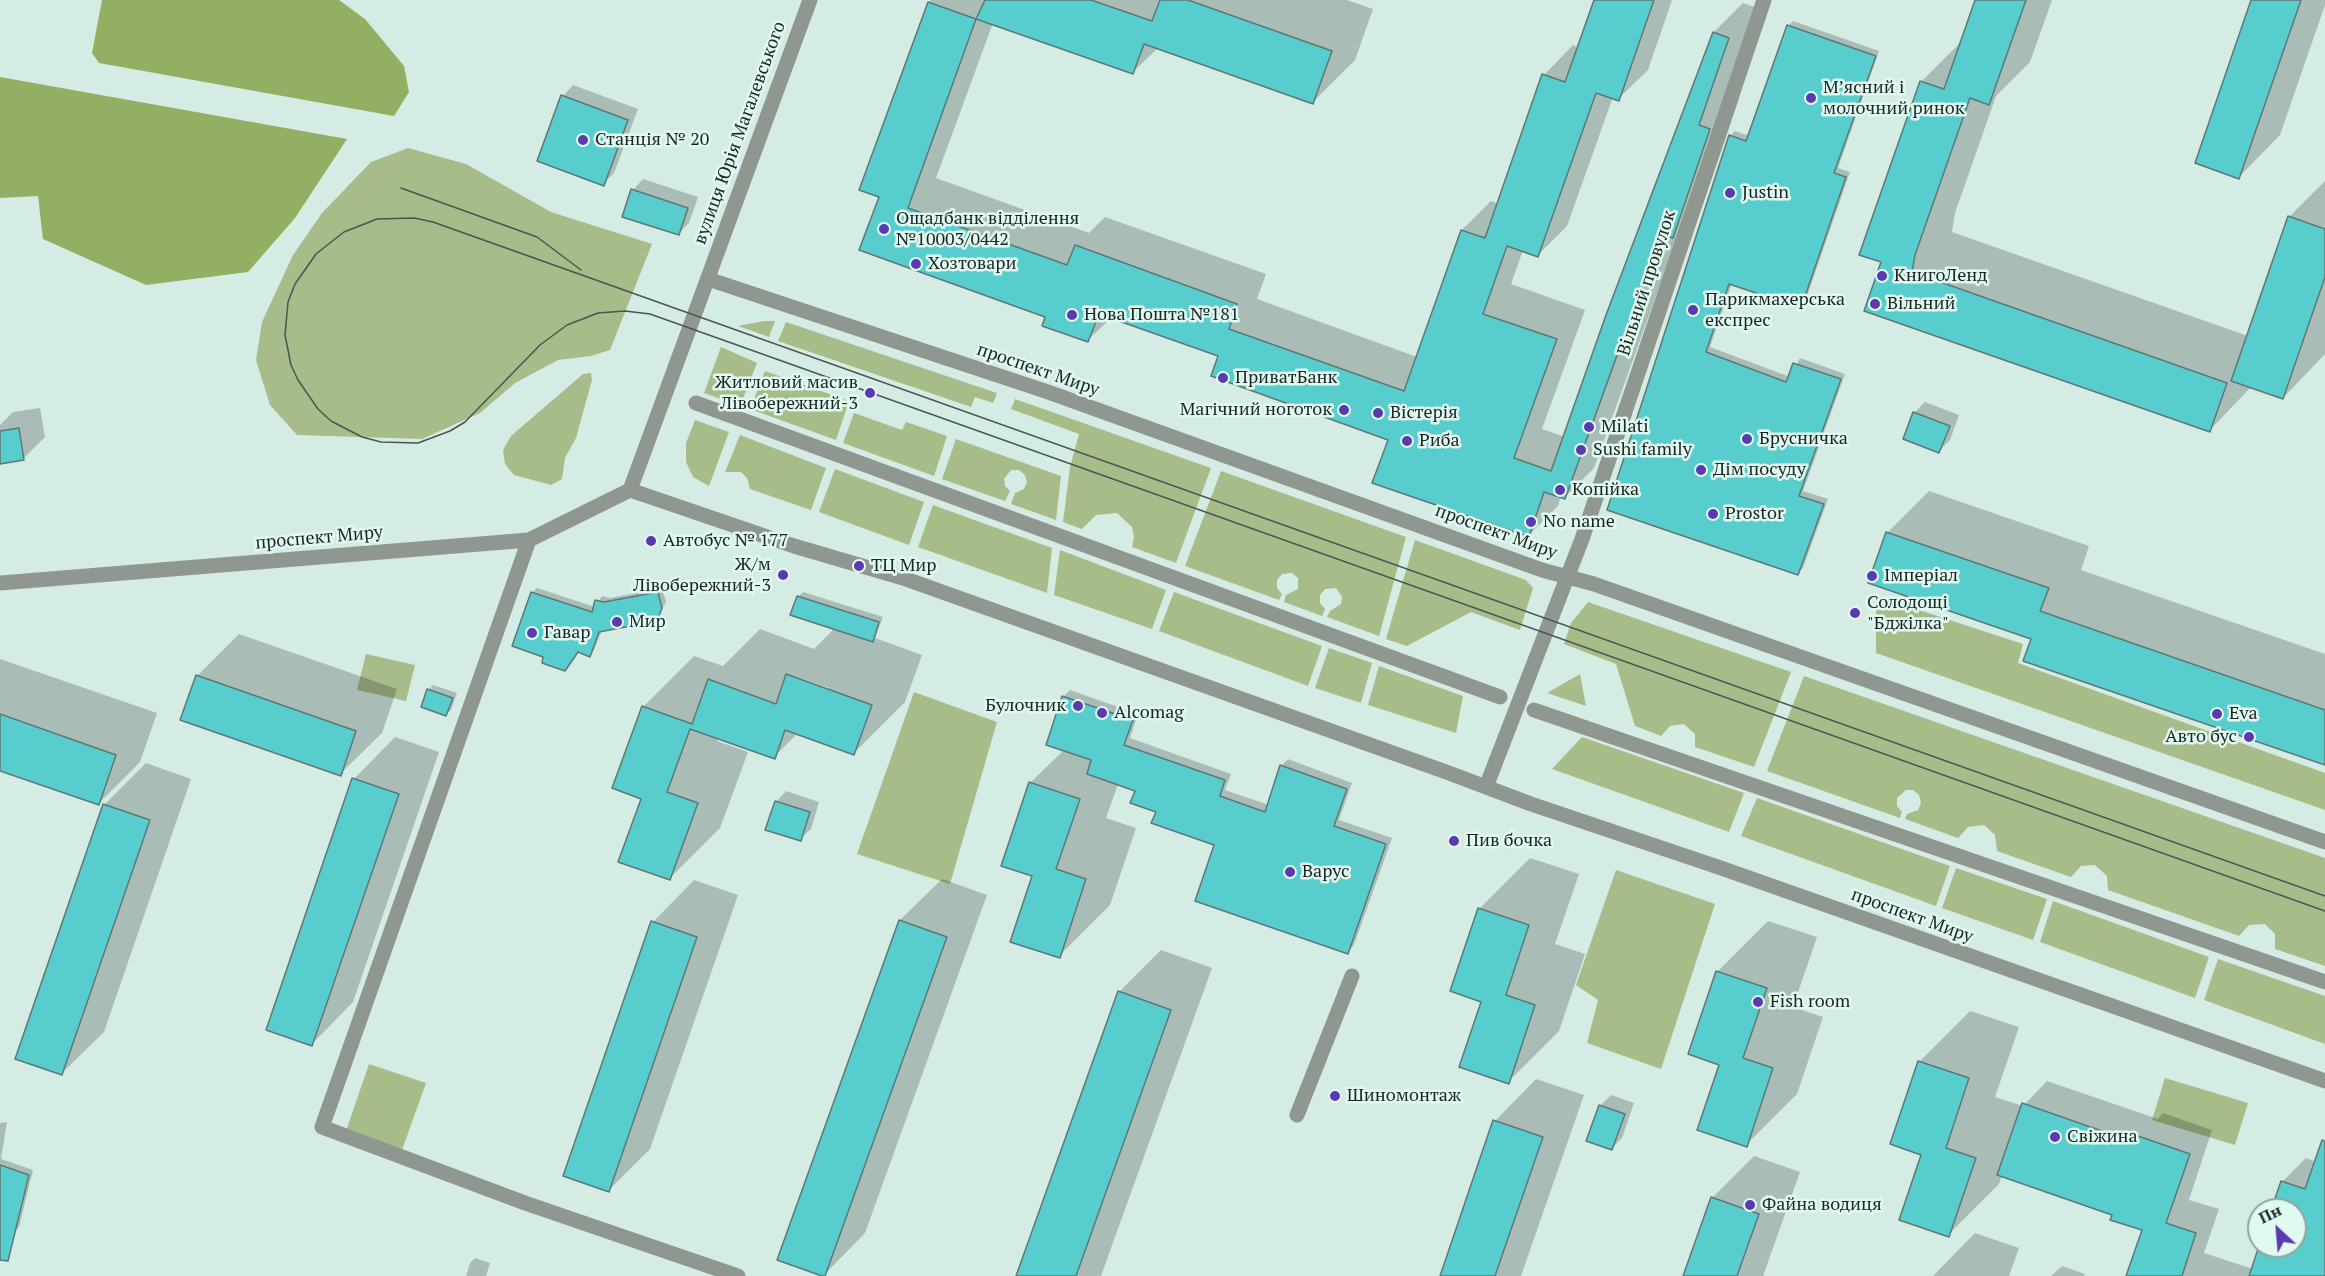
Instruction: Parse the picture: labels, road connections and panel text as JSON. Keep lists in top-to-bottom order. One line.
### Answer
{"streets":{"street":["вулиця Юрія Магалевського","Вільний провулок","проспект Миру"]},"crossings":[["вулиця Юрія Магалевського","проспект Миру"],["Вільний провулок","проспект Миру"]],"places":["Мʼясний і молочний ринок","Станція № 20","Justin","Ощадбанк відділення №10003/0442","Хозтовари","КнигоЛенд","Вільний","Парикмахерська експрес","Нова Пошта №181","ПриватБанк","Житловий масив Лівобережний-3","Магічний ноготок","Вістерія","Milati","Брусничка","Риба","Sushi family","Дім посуду","Копійка","Prostor","No name","Автобус № 177","ТЦ Мир","Ж/м Лівобережний-3","Імперіал","Солодощі \"Бджілка\"","Мир","Гавар","Булочник","Alcomag","Eva","Авто бус","Пив бочка","Варус","Fish room","Шиномонтаж","Свіжина","Файна водиця"],"north":"top left"}
